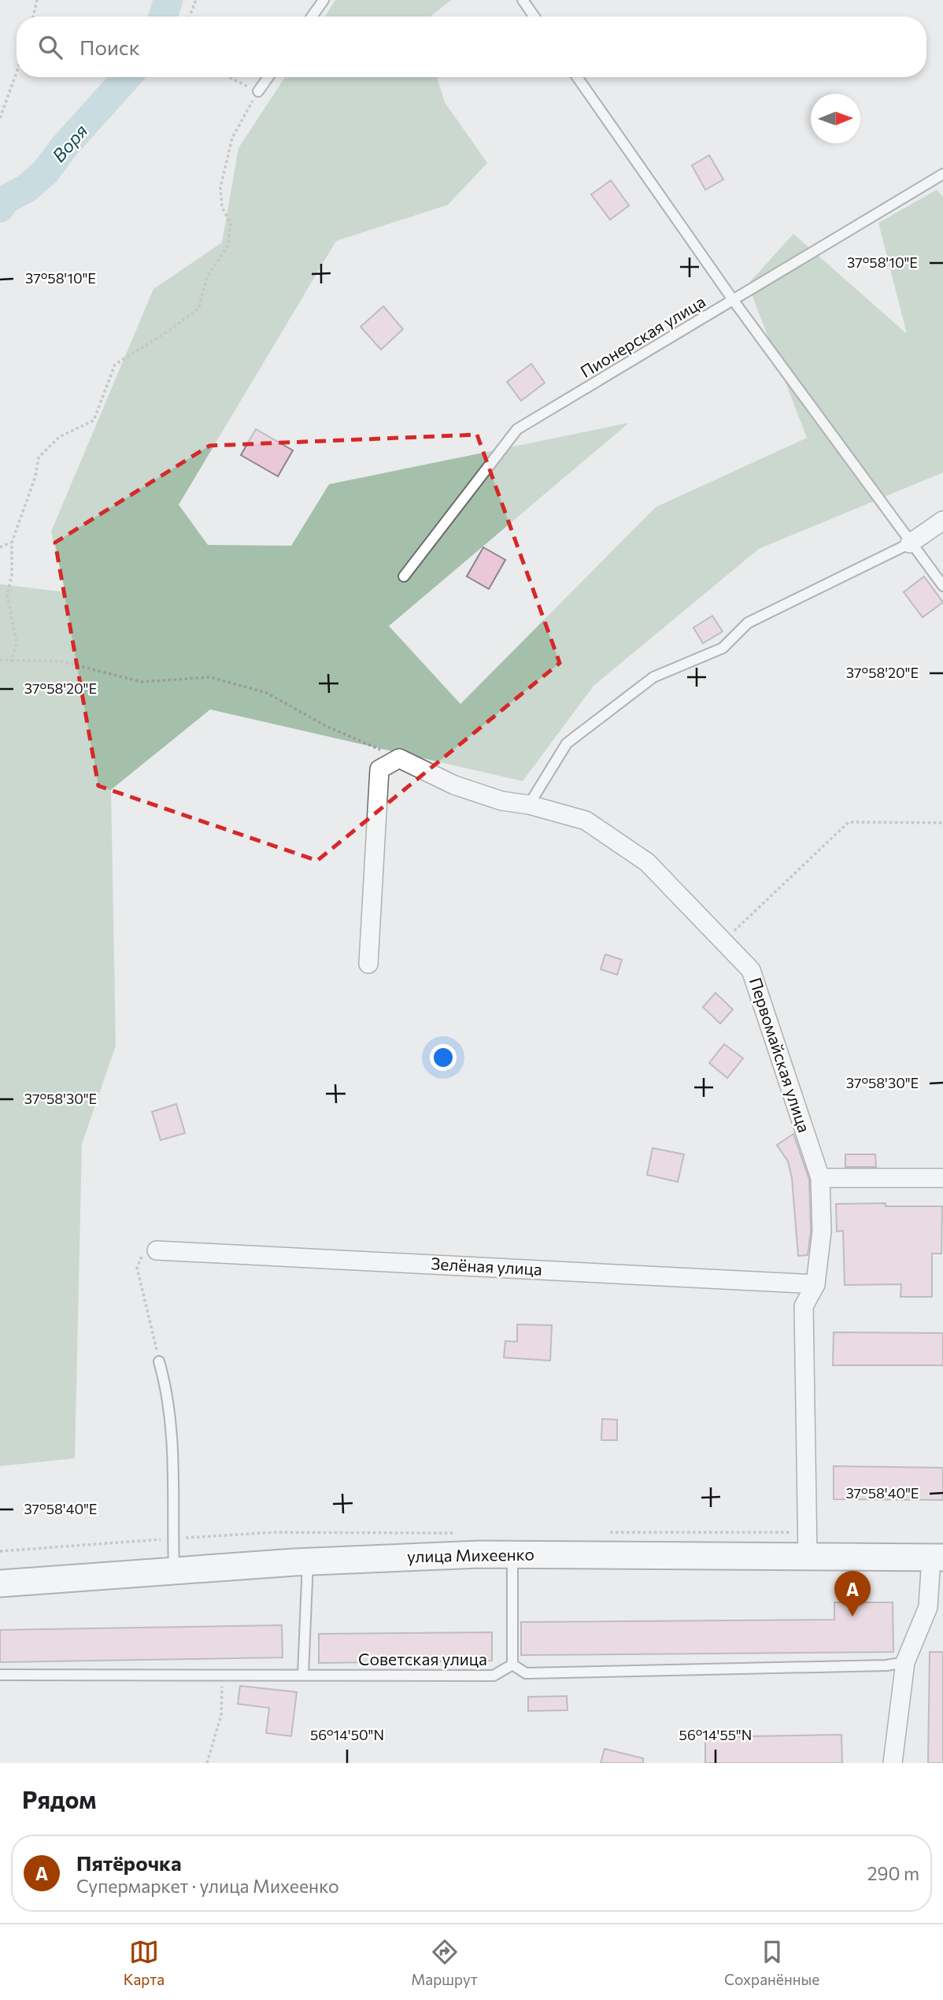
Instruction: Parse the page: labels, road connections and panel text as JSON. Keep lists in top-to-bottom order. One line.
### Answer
{"streets":{"street":["Первомайская улица","Зелёная улица","улица Михеенко"],"lane":["Пионерская улица","Советская улица"]},"crossings":[["Первомайская улица","Зелёная улица"],["Первомайская улица","улица Михеенко"]],"water":["Воря"],"north":"right","page":{"search":"Поиск","pins":"A","heading":"Рядом","list":[{"mark":"A","name":"Пятёрочка","note":"Супермаркет · улица Михеенко","value":"290 m"}],"nav":["Карта","Маршрут","Сохранённые"]},"coordinates":["37°58'10\"E","37°58'20\"E","37°58'30\"E","37°58'40\"E","56°14'50\"N","56°14'55\"N"]}
